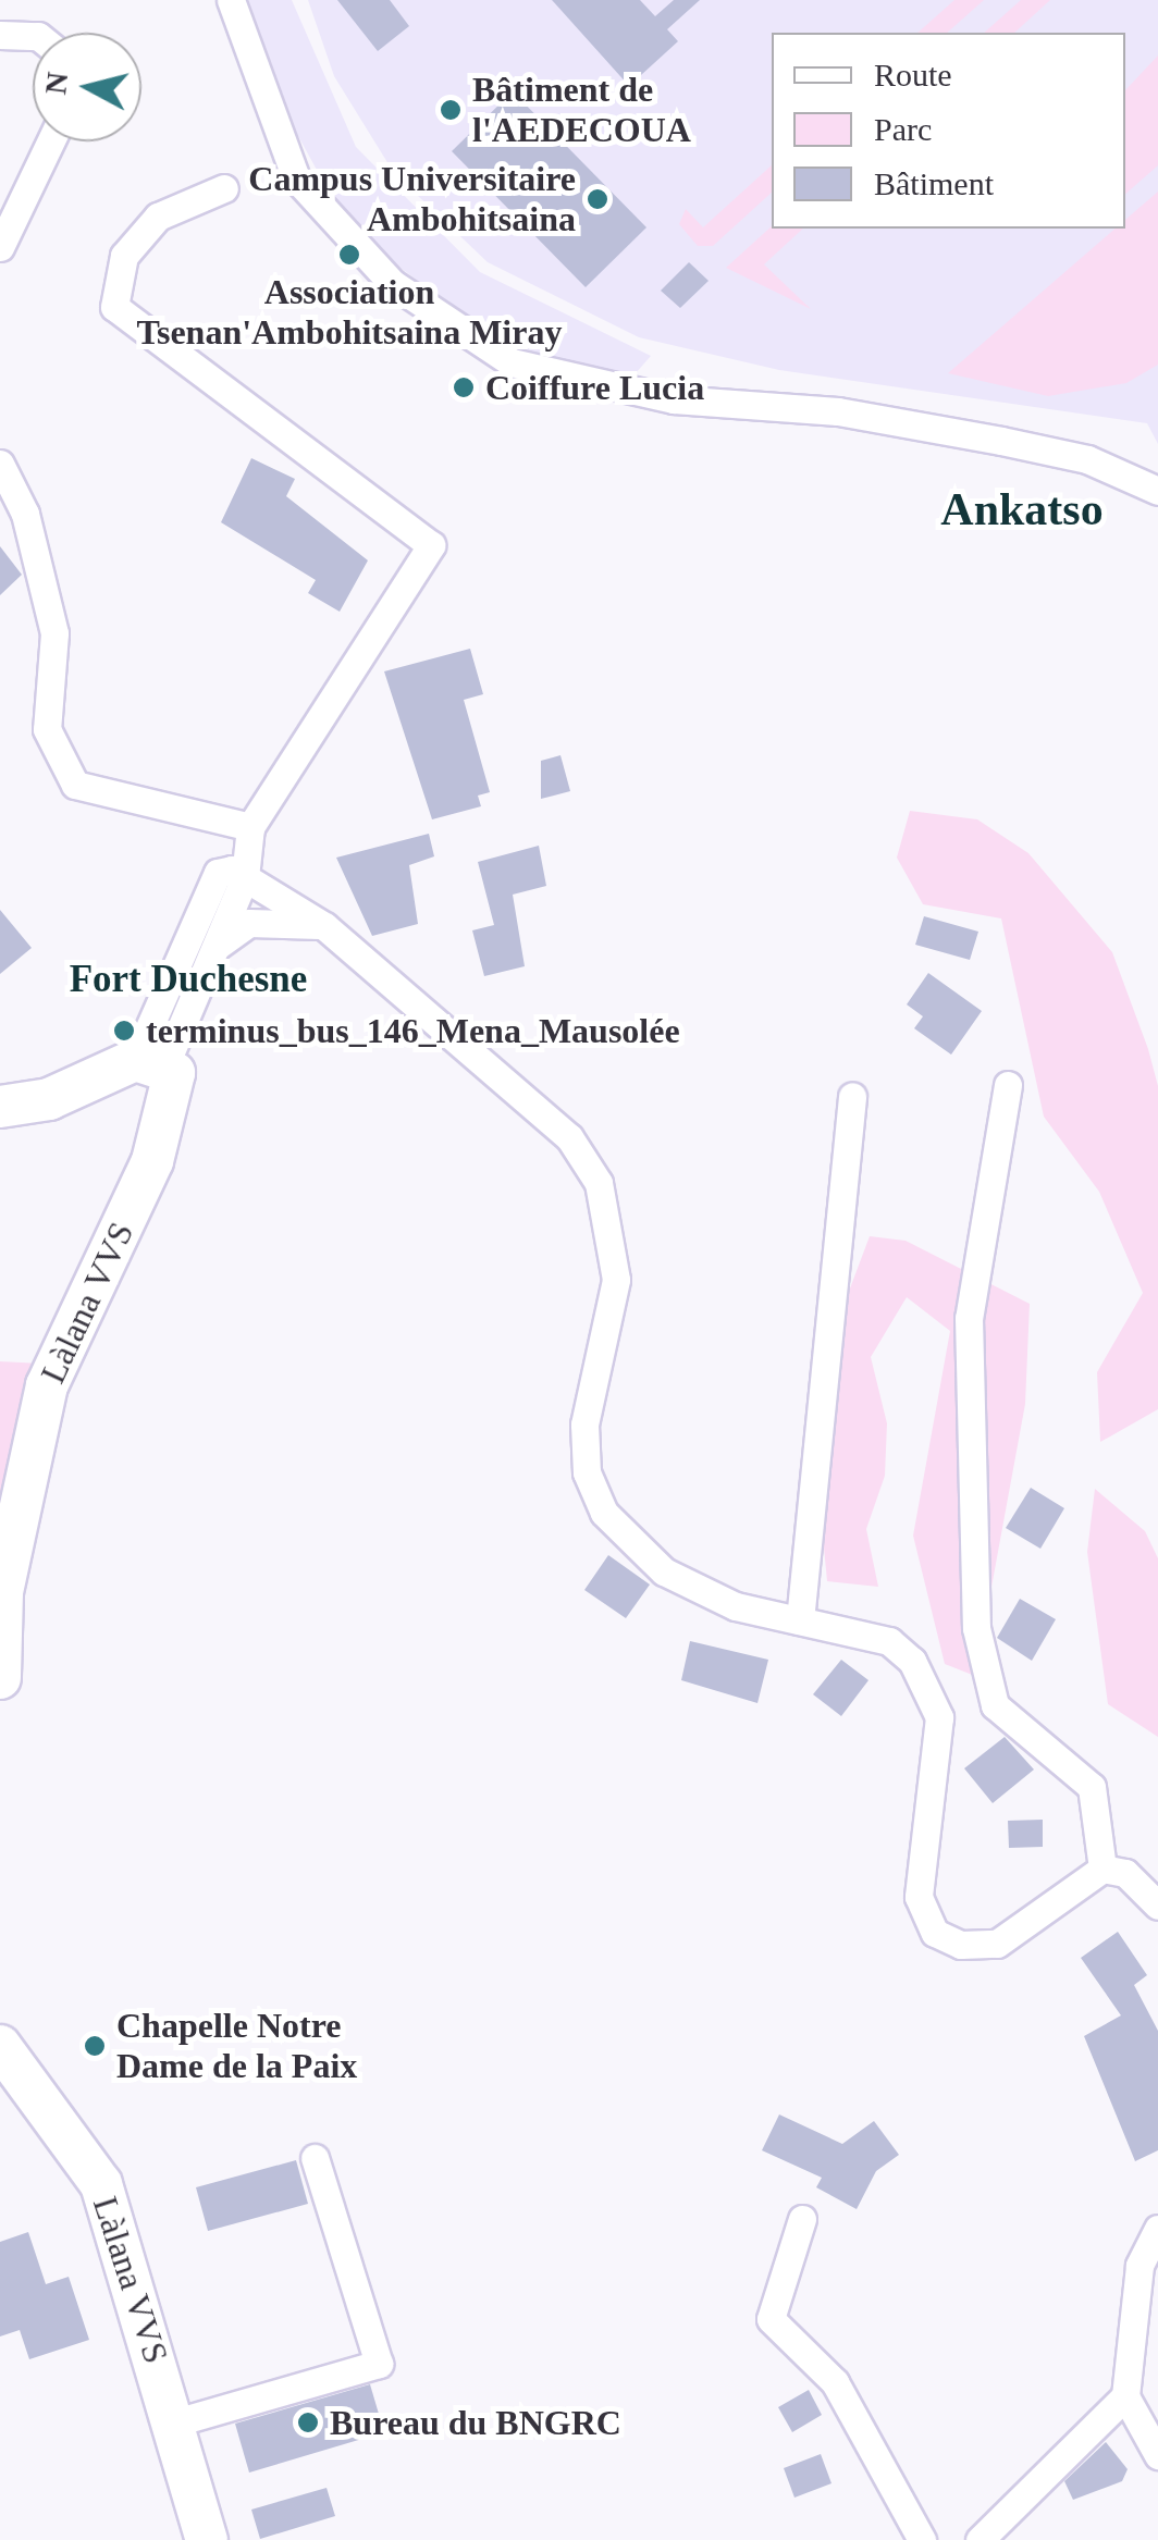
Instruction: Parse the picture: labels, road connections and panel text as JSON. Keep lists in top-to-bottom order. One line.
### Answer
{"streets":{"main road":["Làlana VVS"]},"districts":["Ankatso","Fort Duchesne"],"places":["Bâtiment de l'AEDECOUA","Campus Universitaire Ambohitsaina","Association Tsenan'Ambohitsaina Miray","Coiffure Lucia","terminus_bus_146_Mena_Mausolée","Chapelle Notre Dame de la Paix","Bureau du BNGRC"],"legend":["Route","Parc","Bâtiment"],"north":"left"}
